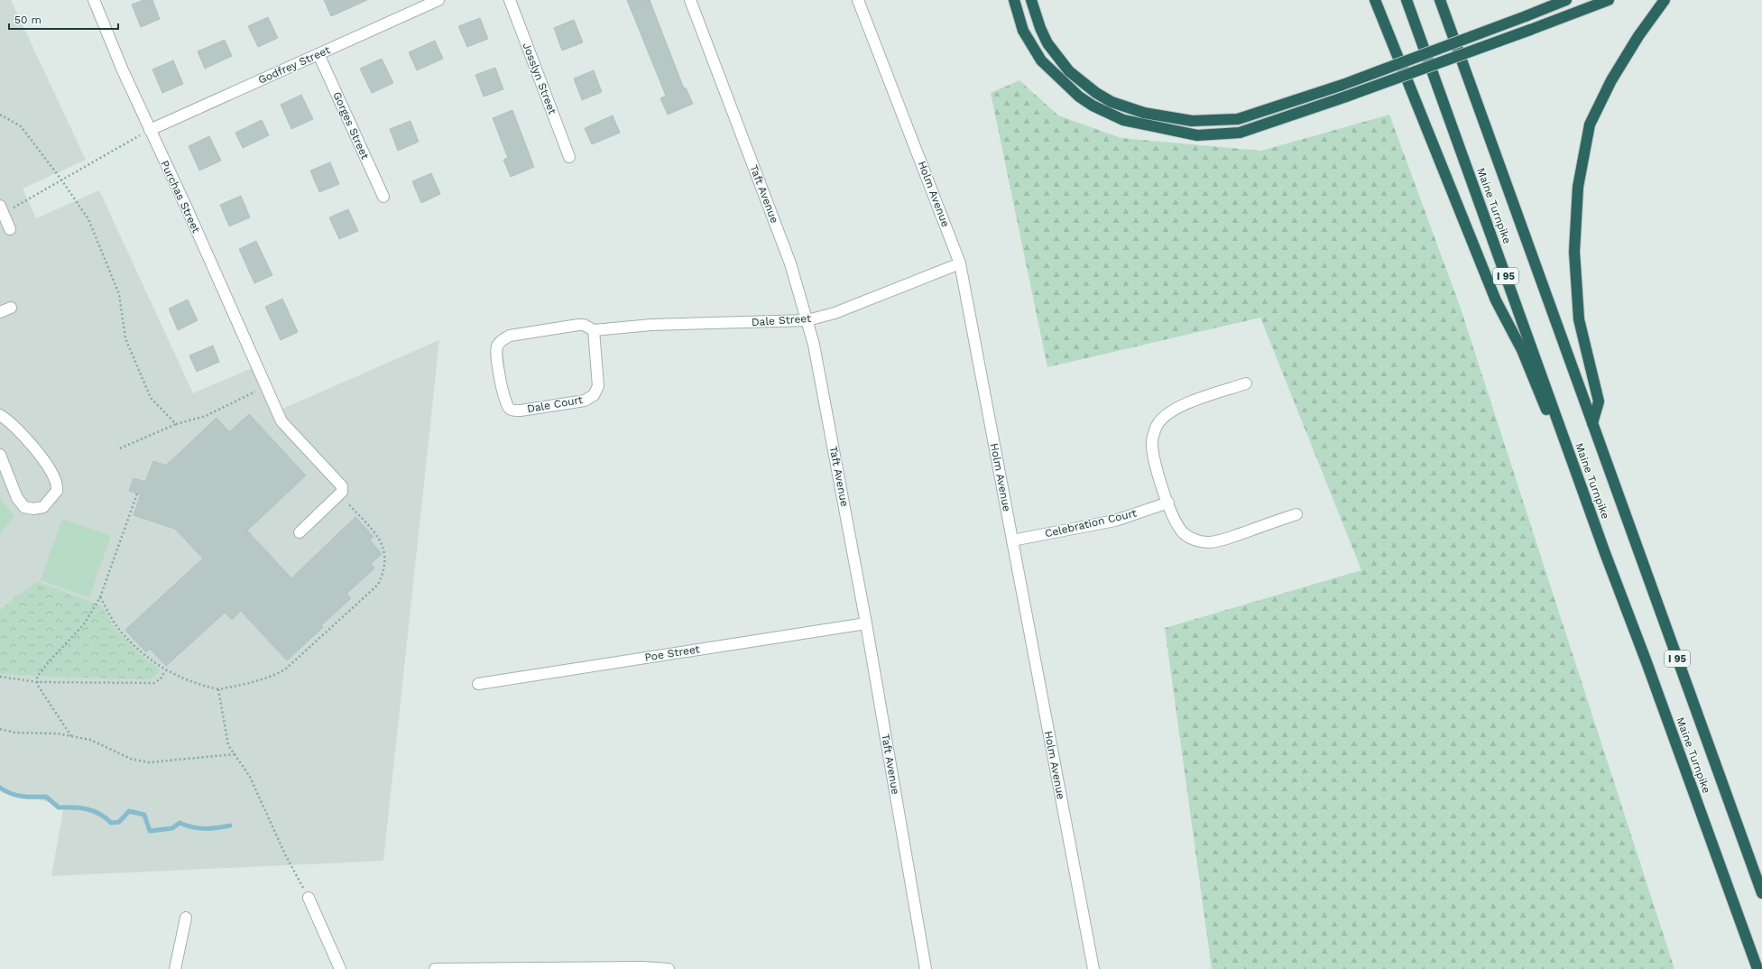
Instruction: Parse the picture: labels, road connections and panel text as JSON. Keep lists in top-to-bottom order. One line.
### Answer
{"streets":{"highway":["Maine Turnpike","I 95"],"street":["Godfrey Street","Josslyn Street","Gorges Street","Taft Avenue","Holm Avenue","Purchas Street","Dale Street","Dale Court","Celebration Court","Poe Street"]},"crossings":[["Godfrey Street","Gorges Street"],["Godfrey Street","Purchas Street"],["Taft Avenue","Dale Street"],["Taft Avenue","Poe Street"],["Holm Avenue","Dale Street"],["Holm Avenue","Celebration Court"],["Dale Street","Dale Court"]],"scale_bar":"50 m"}
